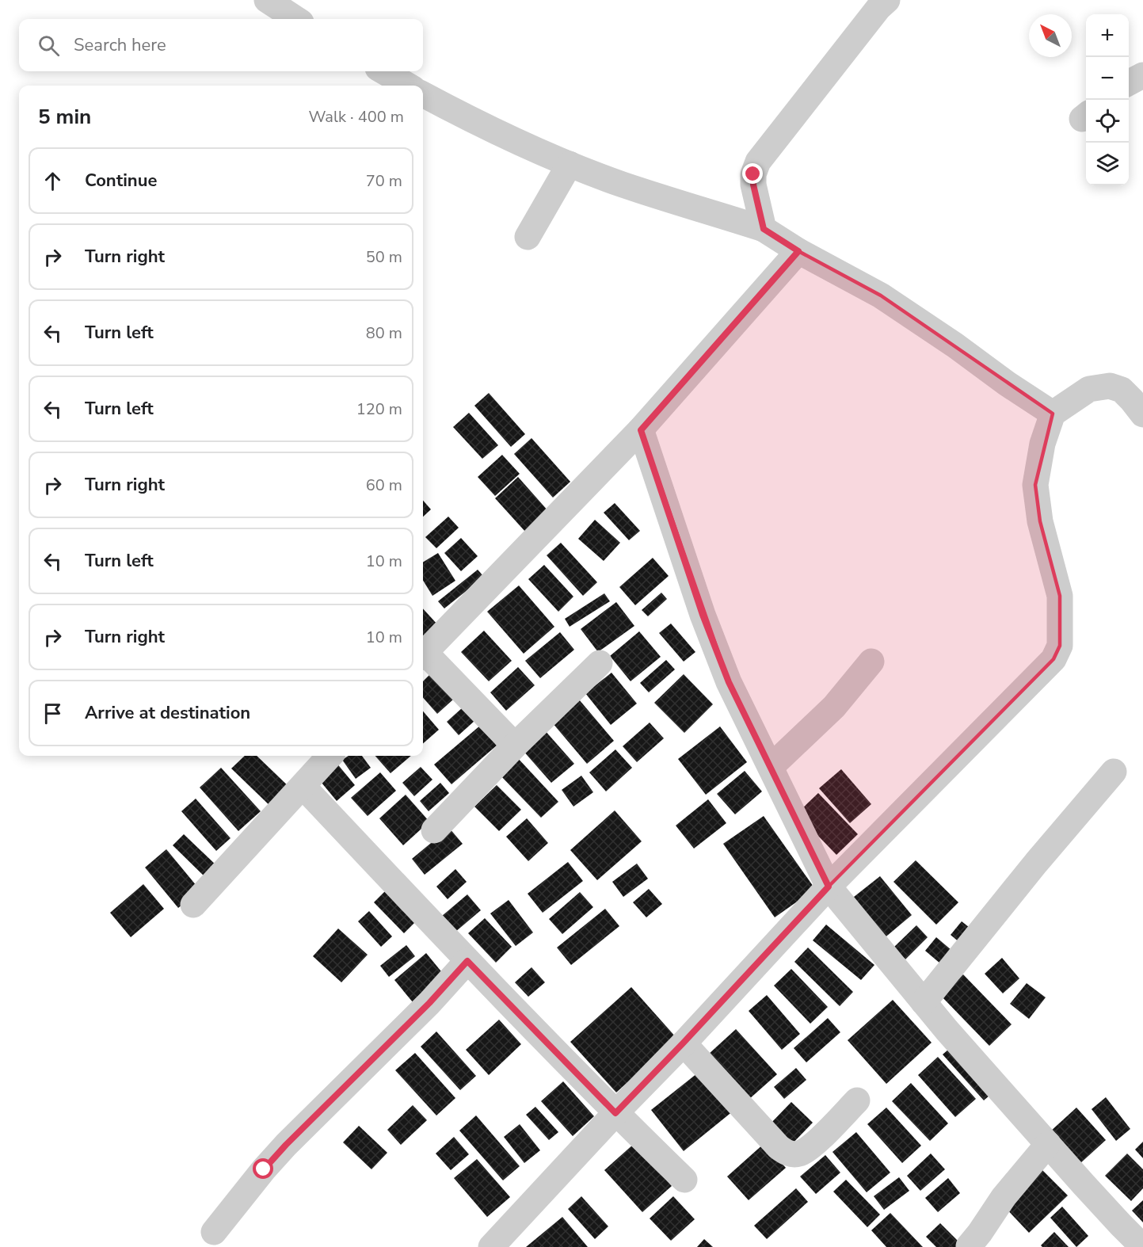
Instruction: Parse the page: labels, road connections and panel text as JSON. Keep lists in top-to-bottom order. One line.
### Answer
{"north":"top left","page":{"map_buttons":["+","−"],"search":"Search here","heading":["5 min","Walk · 400 m"],"list":[["Continue","70 m"],["Turn right","50 m"],["Turn left","80 m"],["Turn left","120 m"],["Turn right","60 m"],["Turn left","10 m"],["Turn right","10 m"],"Arrive at destination"]}}
